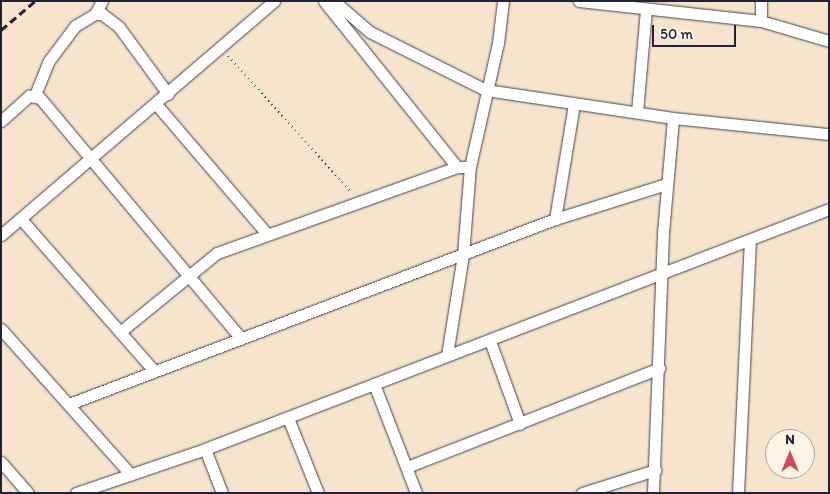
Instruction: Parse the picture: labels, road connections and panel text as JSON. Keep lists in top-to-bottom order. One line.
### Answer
{"scale_bar":"50 m","north":"top"}
